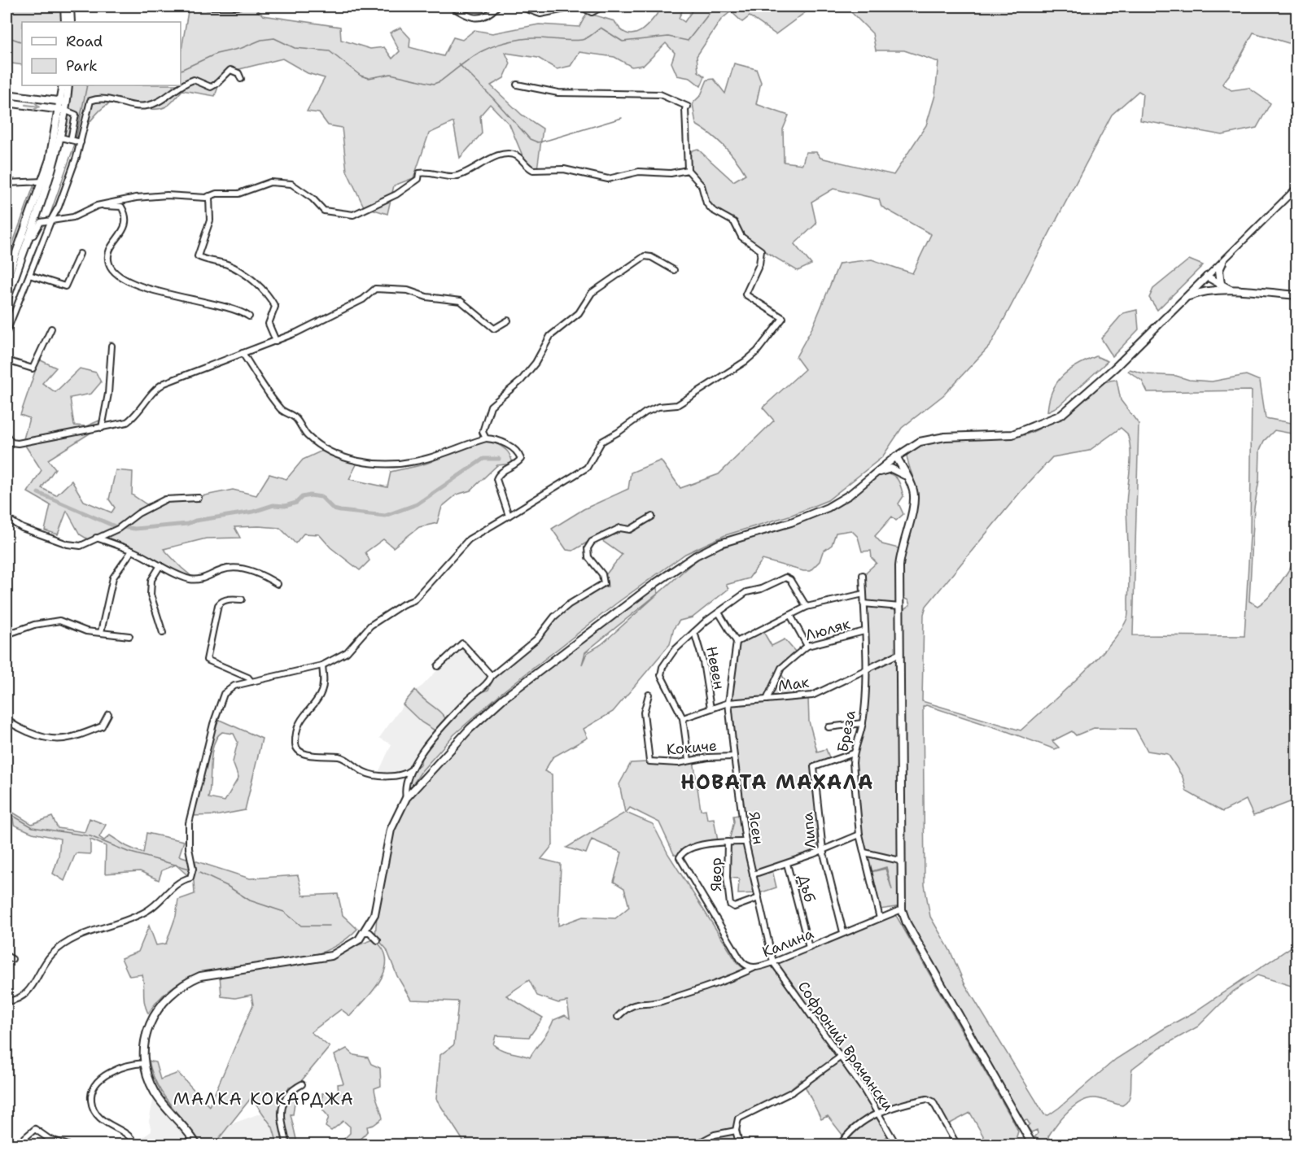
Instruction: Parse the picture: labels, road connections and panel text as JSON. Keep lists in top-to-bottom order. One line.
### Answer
{"streets":{"street":["Люляк","Невен","Мак","Бреза","Кокиче","Ясен","Липа","Явор","Дъб","Калина","Софроний Врачански"]},"crossings":[["Люляк","Мак"],["Люляк","Бреза"],["Невен","Мак"],["Мак","Бреза"],["Мак","Ясен"],["Бреза","Липа"],["Бреза","Калина"],["Кокиче","Ясен"],["Ясен","Явор"],["Ясен","Калина"],["Ясен","Софроний Врачански"],["Липа","Калина"],["Явор","Калина"],["Дъб","Калина"],["Калина","Софроний Врачански"]],"districts":["НОВАТА МАХАЛА","МАЛКА КОКАРДЖА"],"legend":["Road","Park"]}
